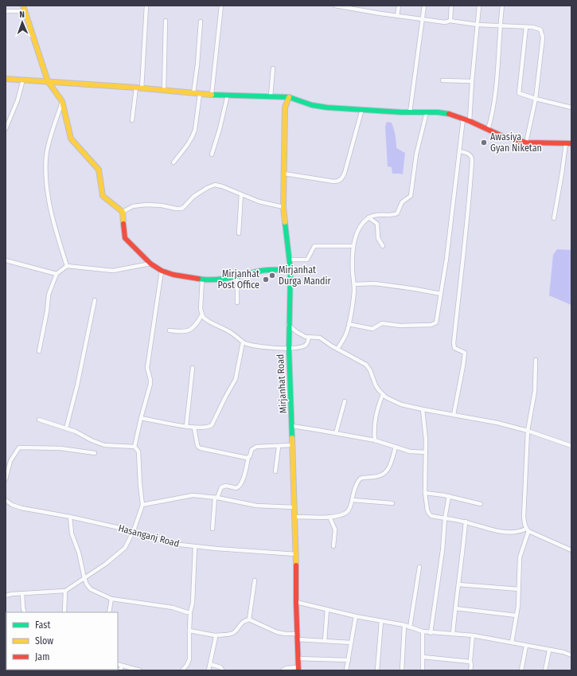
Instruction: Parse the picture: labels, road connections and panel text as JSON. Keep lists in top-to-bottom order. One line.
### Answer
{"streets":{"main road":["Mirjanhat Road"],"street":["Hasanganj Road"]},"crossings":[["Mirjanhat Road","Hasanganj Road"]],"places":["Awasiya Gyan Niketan","Mirjanhat Durga Mandir","Mirjanhat Post Office"],"legend":["Fast","Slow","Jam"],"north":"top"}
